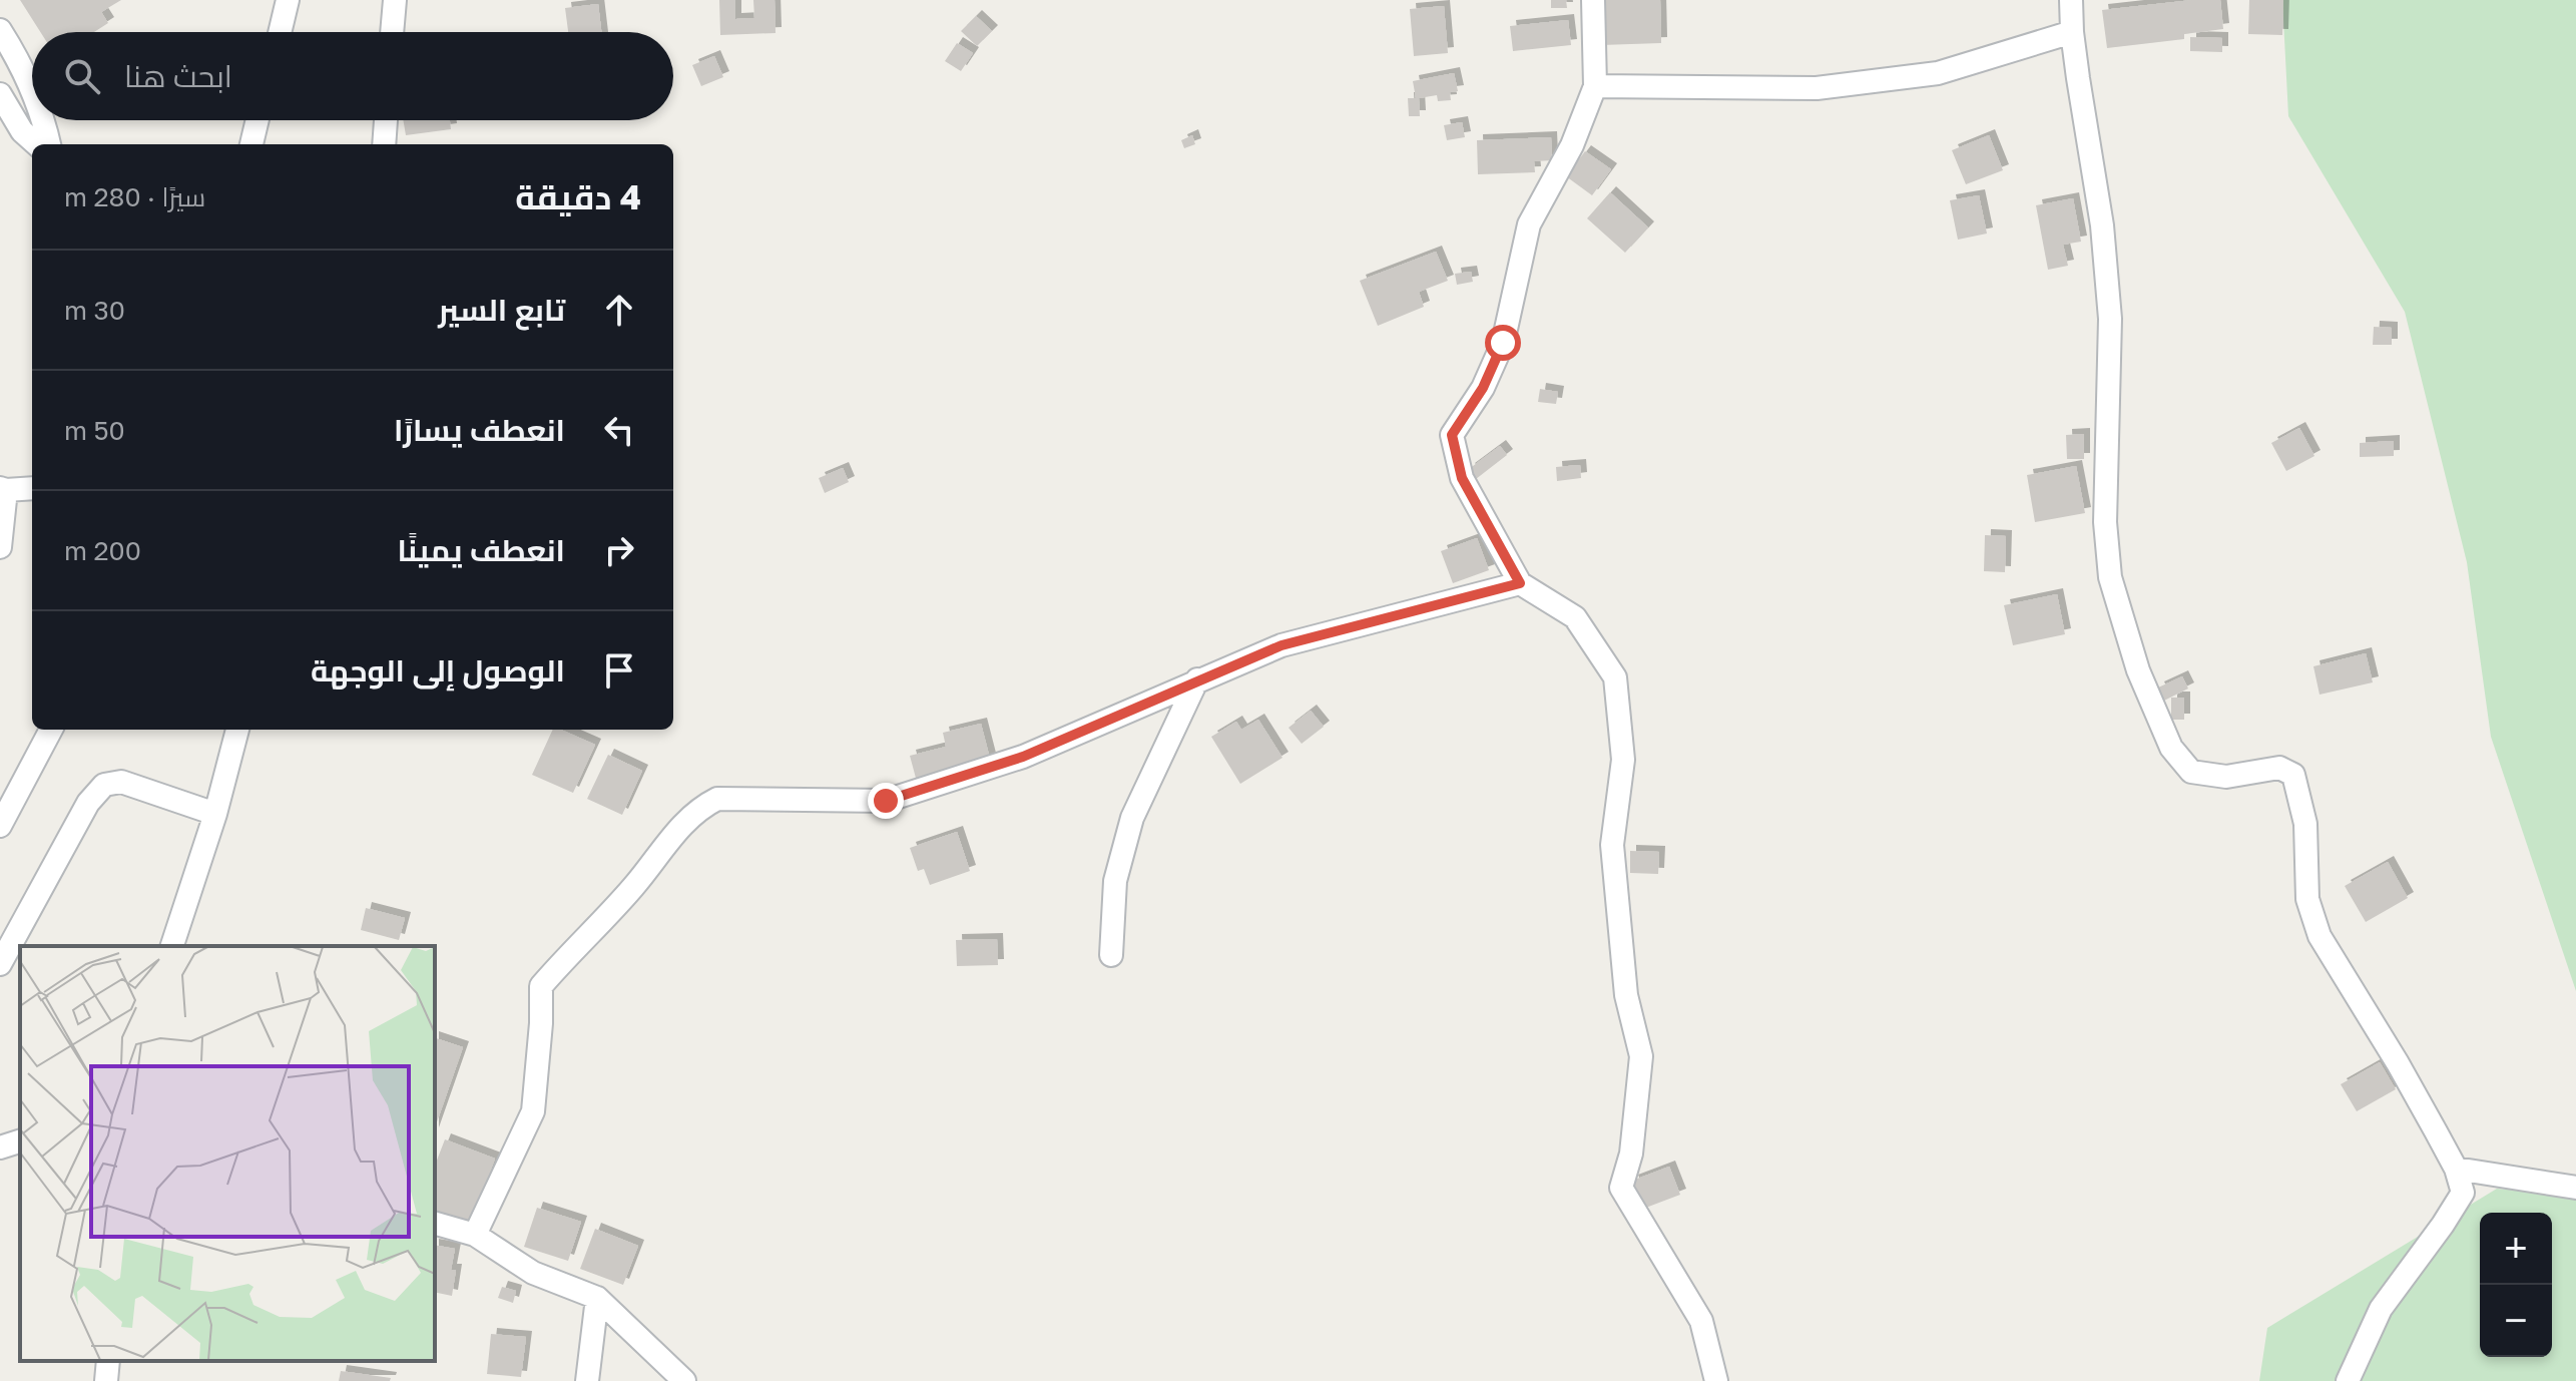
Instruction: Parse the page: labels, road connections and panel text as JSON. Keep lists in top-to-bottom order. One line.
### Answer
{"page":{"search":"ابحث هنا","heading":["4 دقيقة","سيرًا · 280 m"],"list":[["تابع السير","30 m"],["انعطف يسارًا","50 m"],["انعطف يمينًا","200 m"],"الوصول إلى الوجهة"],"map_buttons":["+","−"]}}
